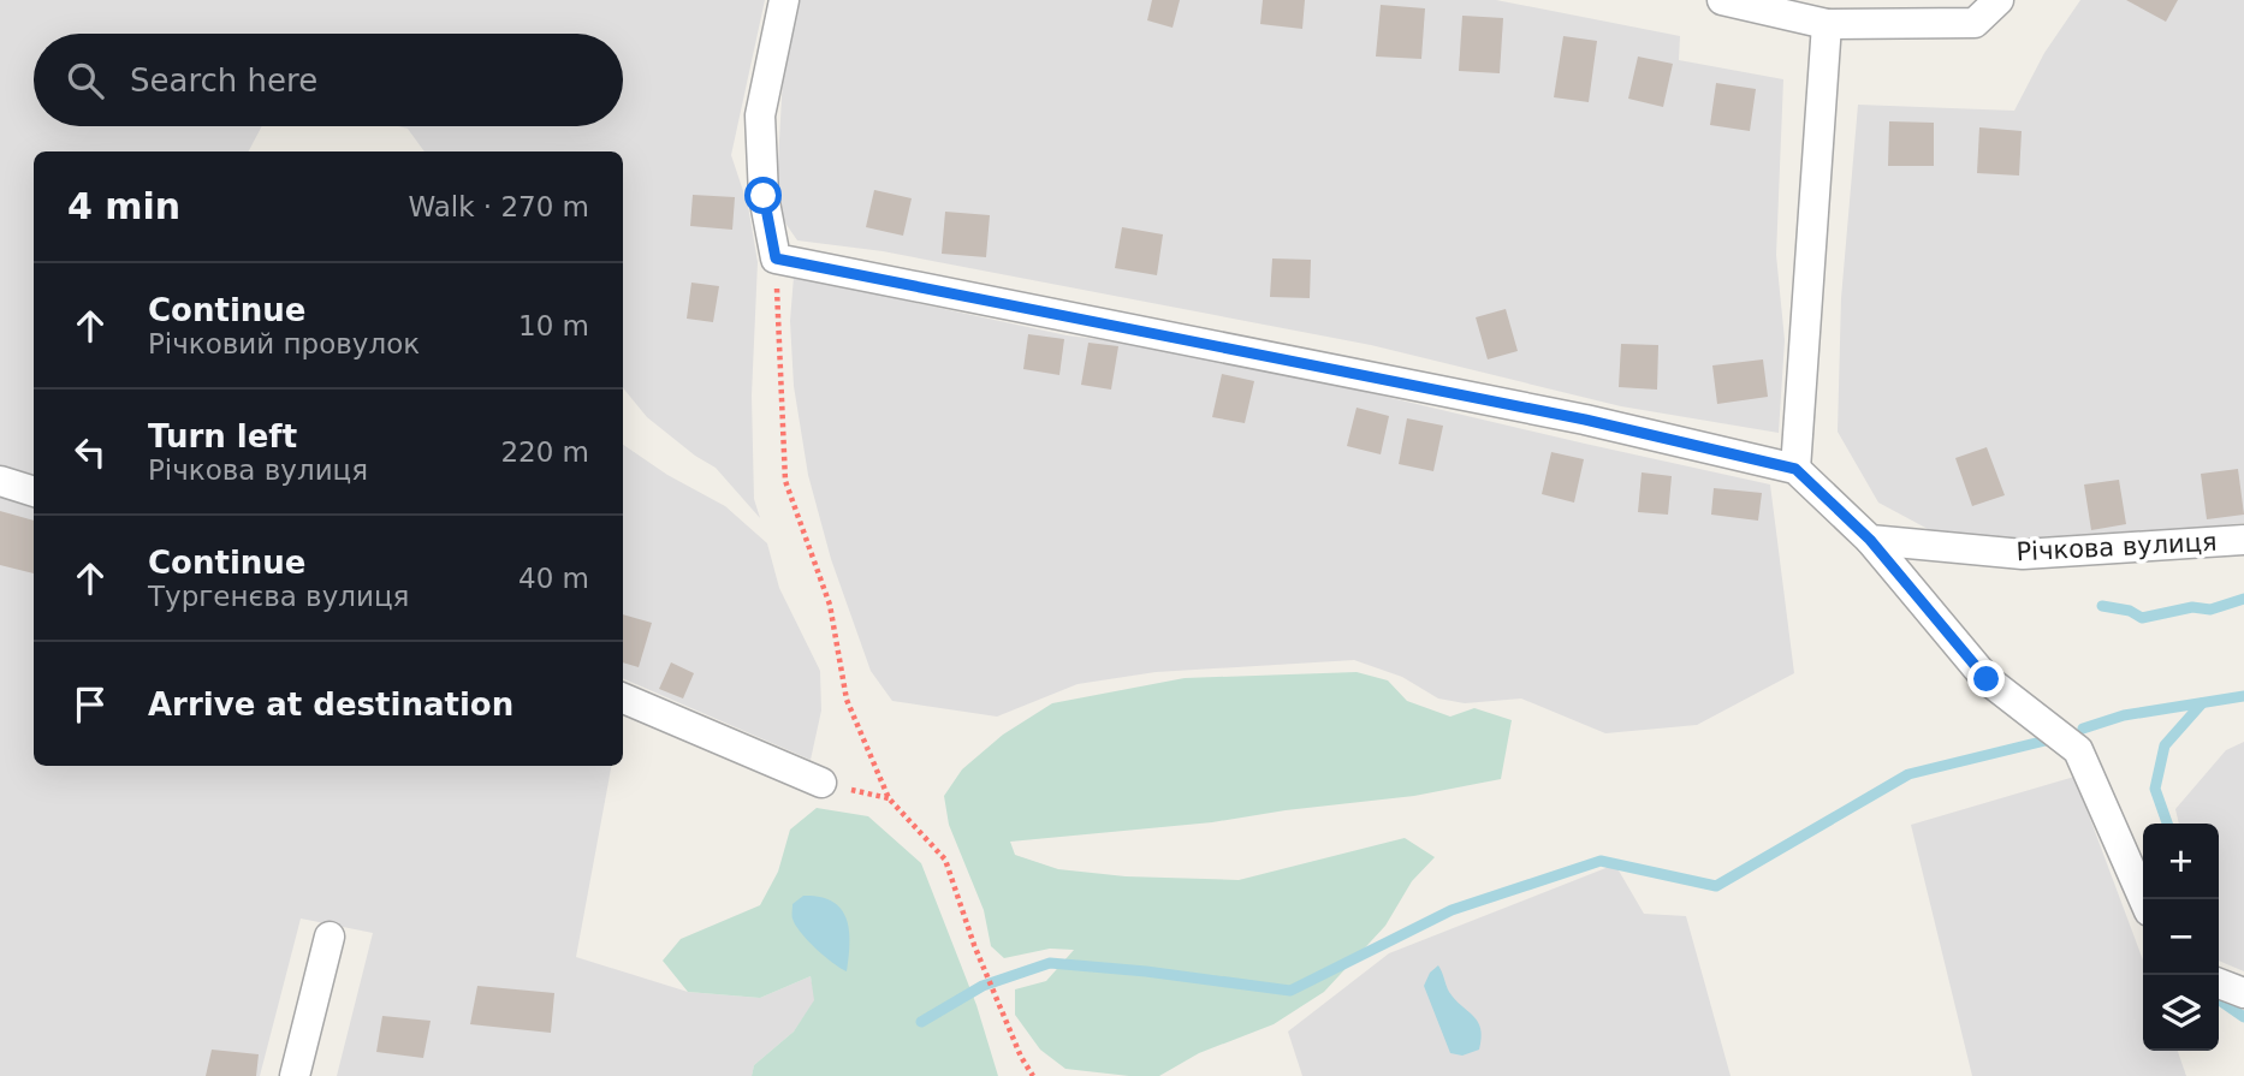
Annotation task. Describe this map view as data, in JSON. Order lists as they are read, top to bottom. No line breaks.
{"streets":{"street":["Річкова вулиця"]},"page":{"search":"Search here","heading":["4 min","Walk · 270 m"],"list":[["Continue","Річковий провулок","10 m"],["Turn left","Річкова вулиця","220 m"],["Continue","Тургенєва вулиця","40 m"],"Arrive at destination"],"map_buttons":["+","−"]}}
